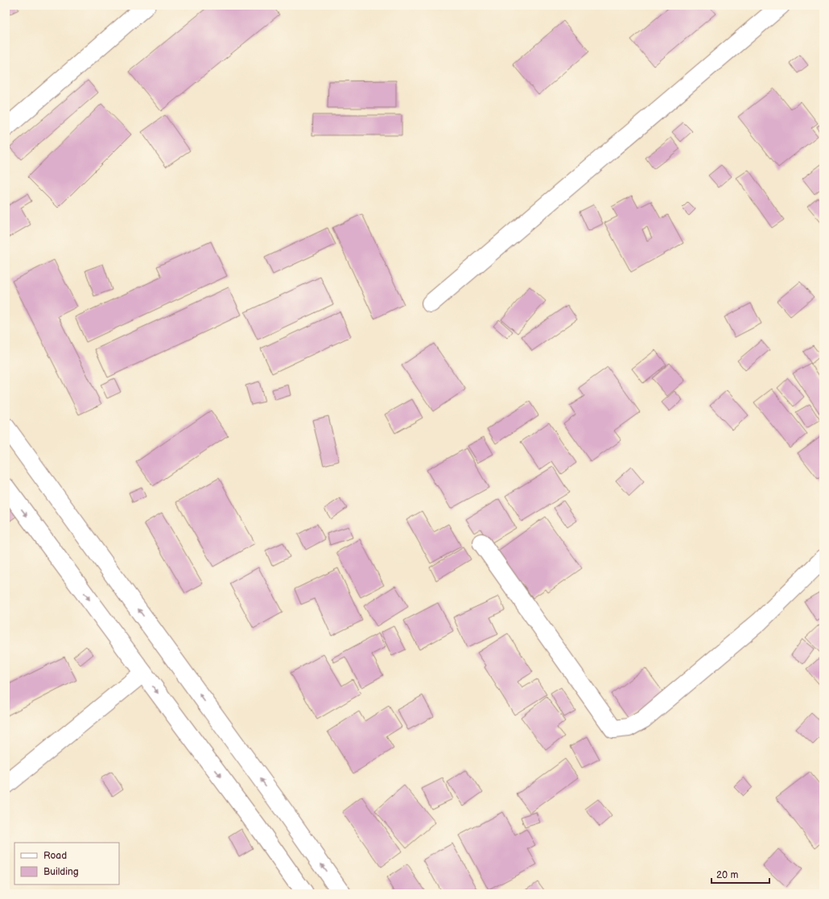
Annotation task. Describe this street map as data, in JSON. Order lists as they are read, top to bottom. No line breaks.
{"legend":["Road","Building"],"scale_bar":"20 m"}
